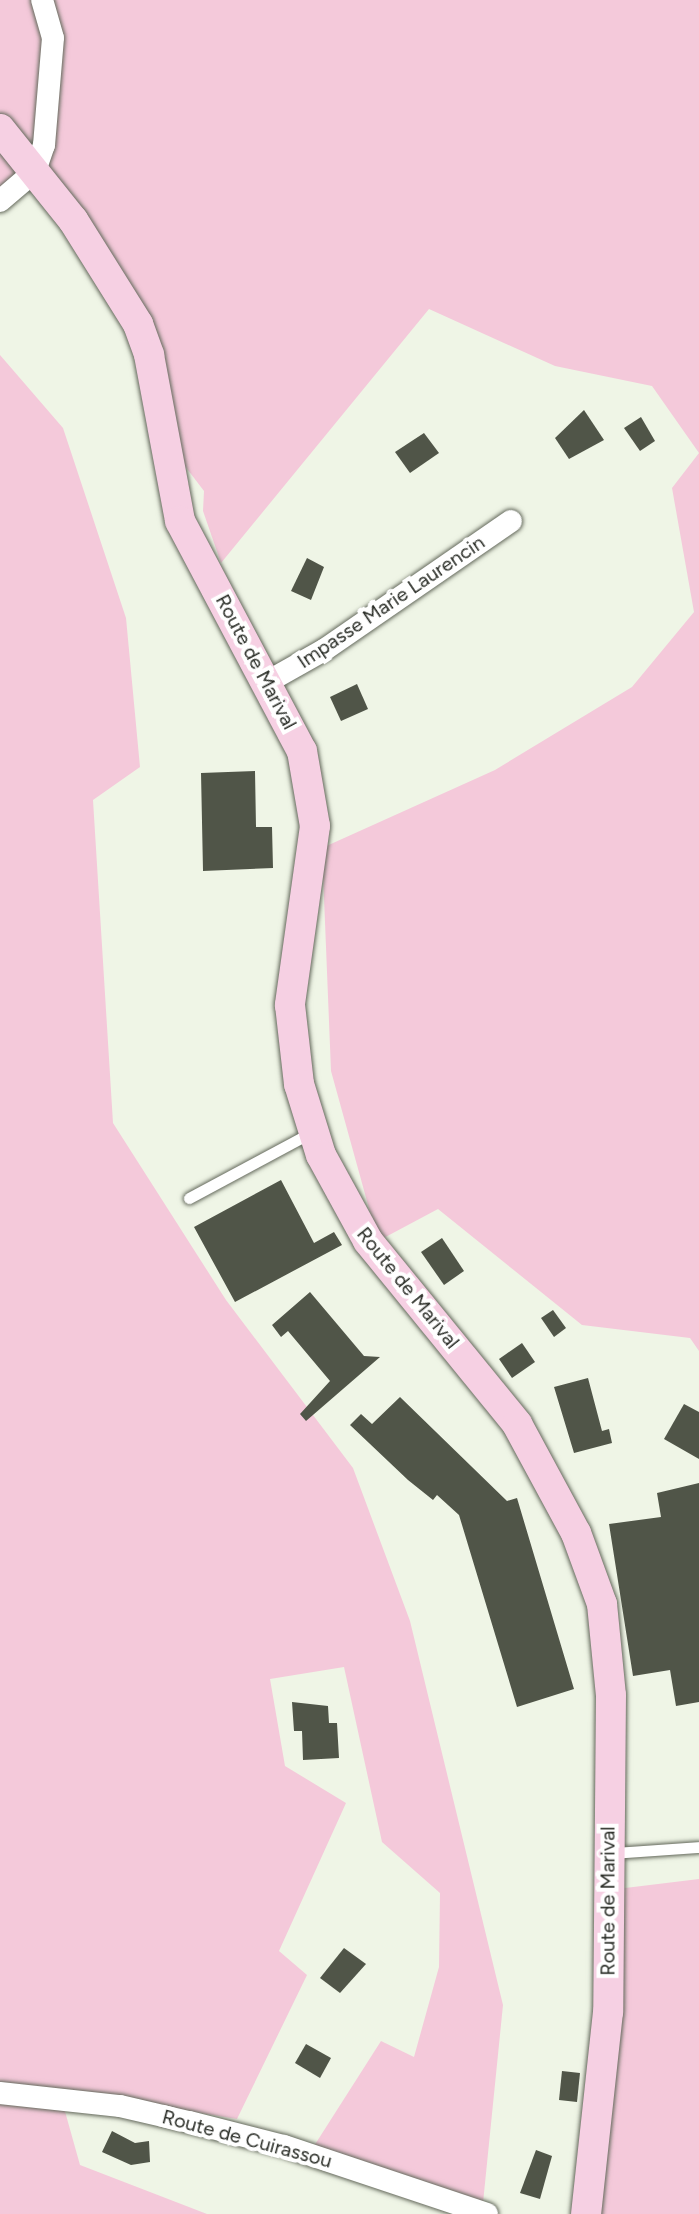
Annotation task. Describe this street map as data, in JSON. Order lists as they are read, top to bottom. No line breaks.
{"streets":{"main road":["Route de Marival"],"street":["Impasse Marie Laurencin","Route de Cuirassou"]},"crossings":[["Impasse Marie Laurencin","Route de Marival"]]}
